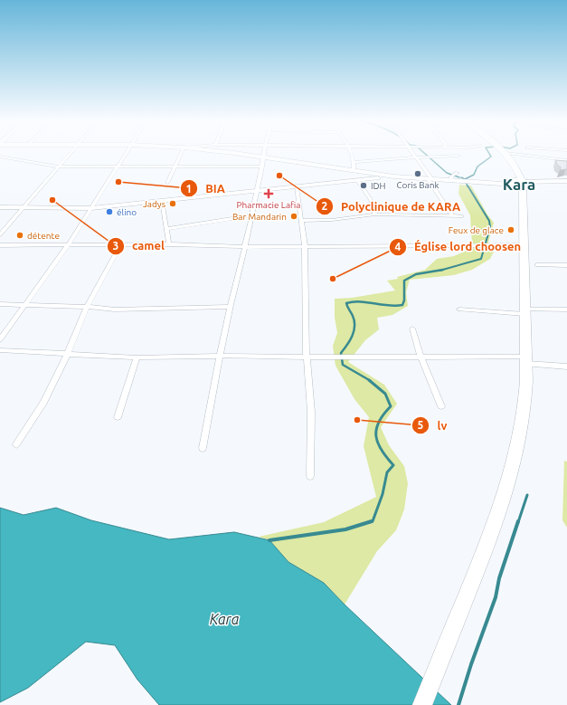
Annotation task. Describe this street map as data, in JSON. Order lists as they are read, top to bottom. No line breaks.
{"districts":["Kara"],"water":["Kara"],"places":{"other":["Coris Bank","Polyclinique de KARA","BIA","IDH","camel","Jadys","élino","Bar Mandarin","Feux de glace","détente","Église lord choosen","lv"],"health":["Pharmacie Lafia"]}}
